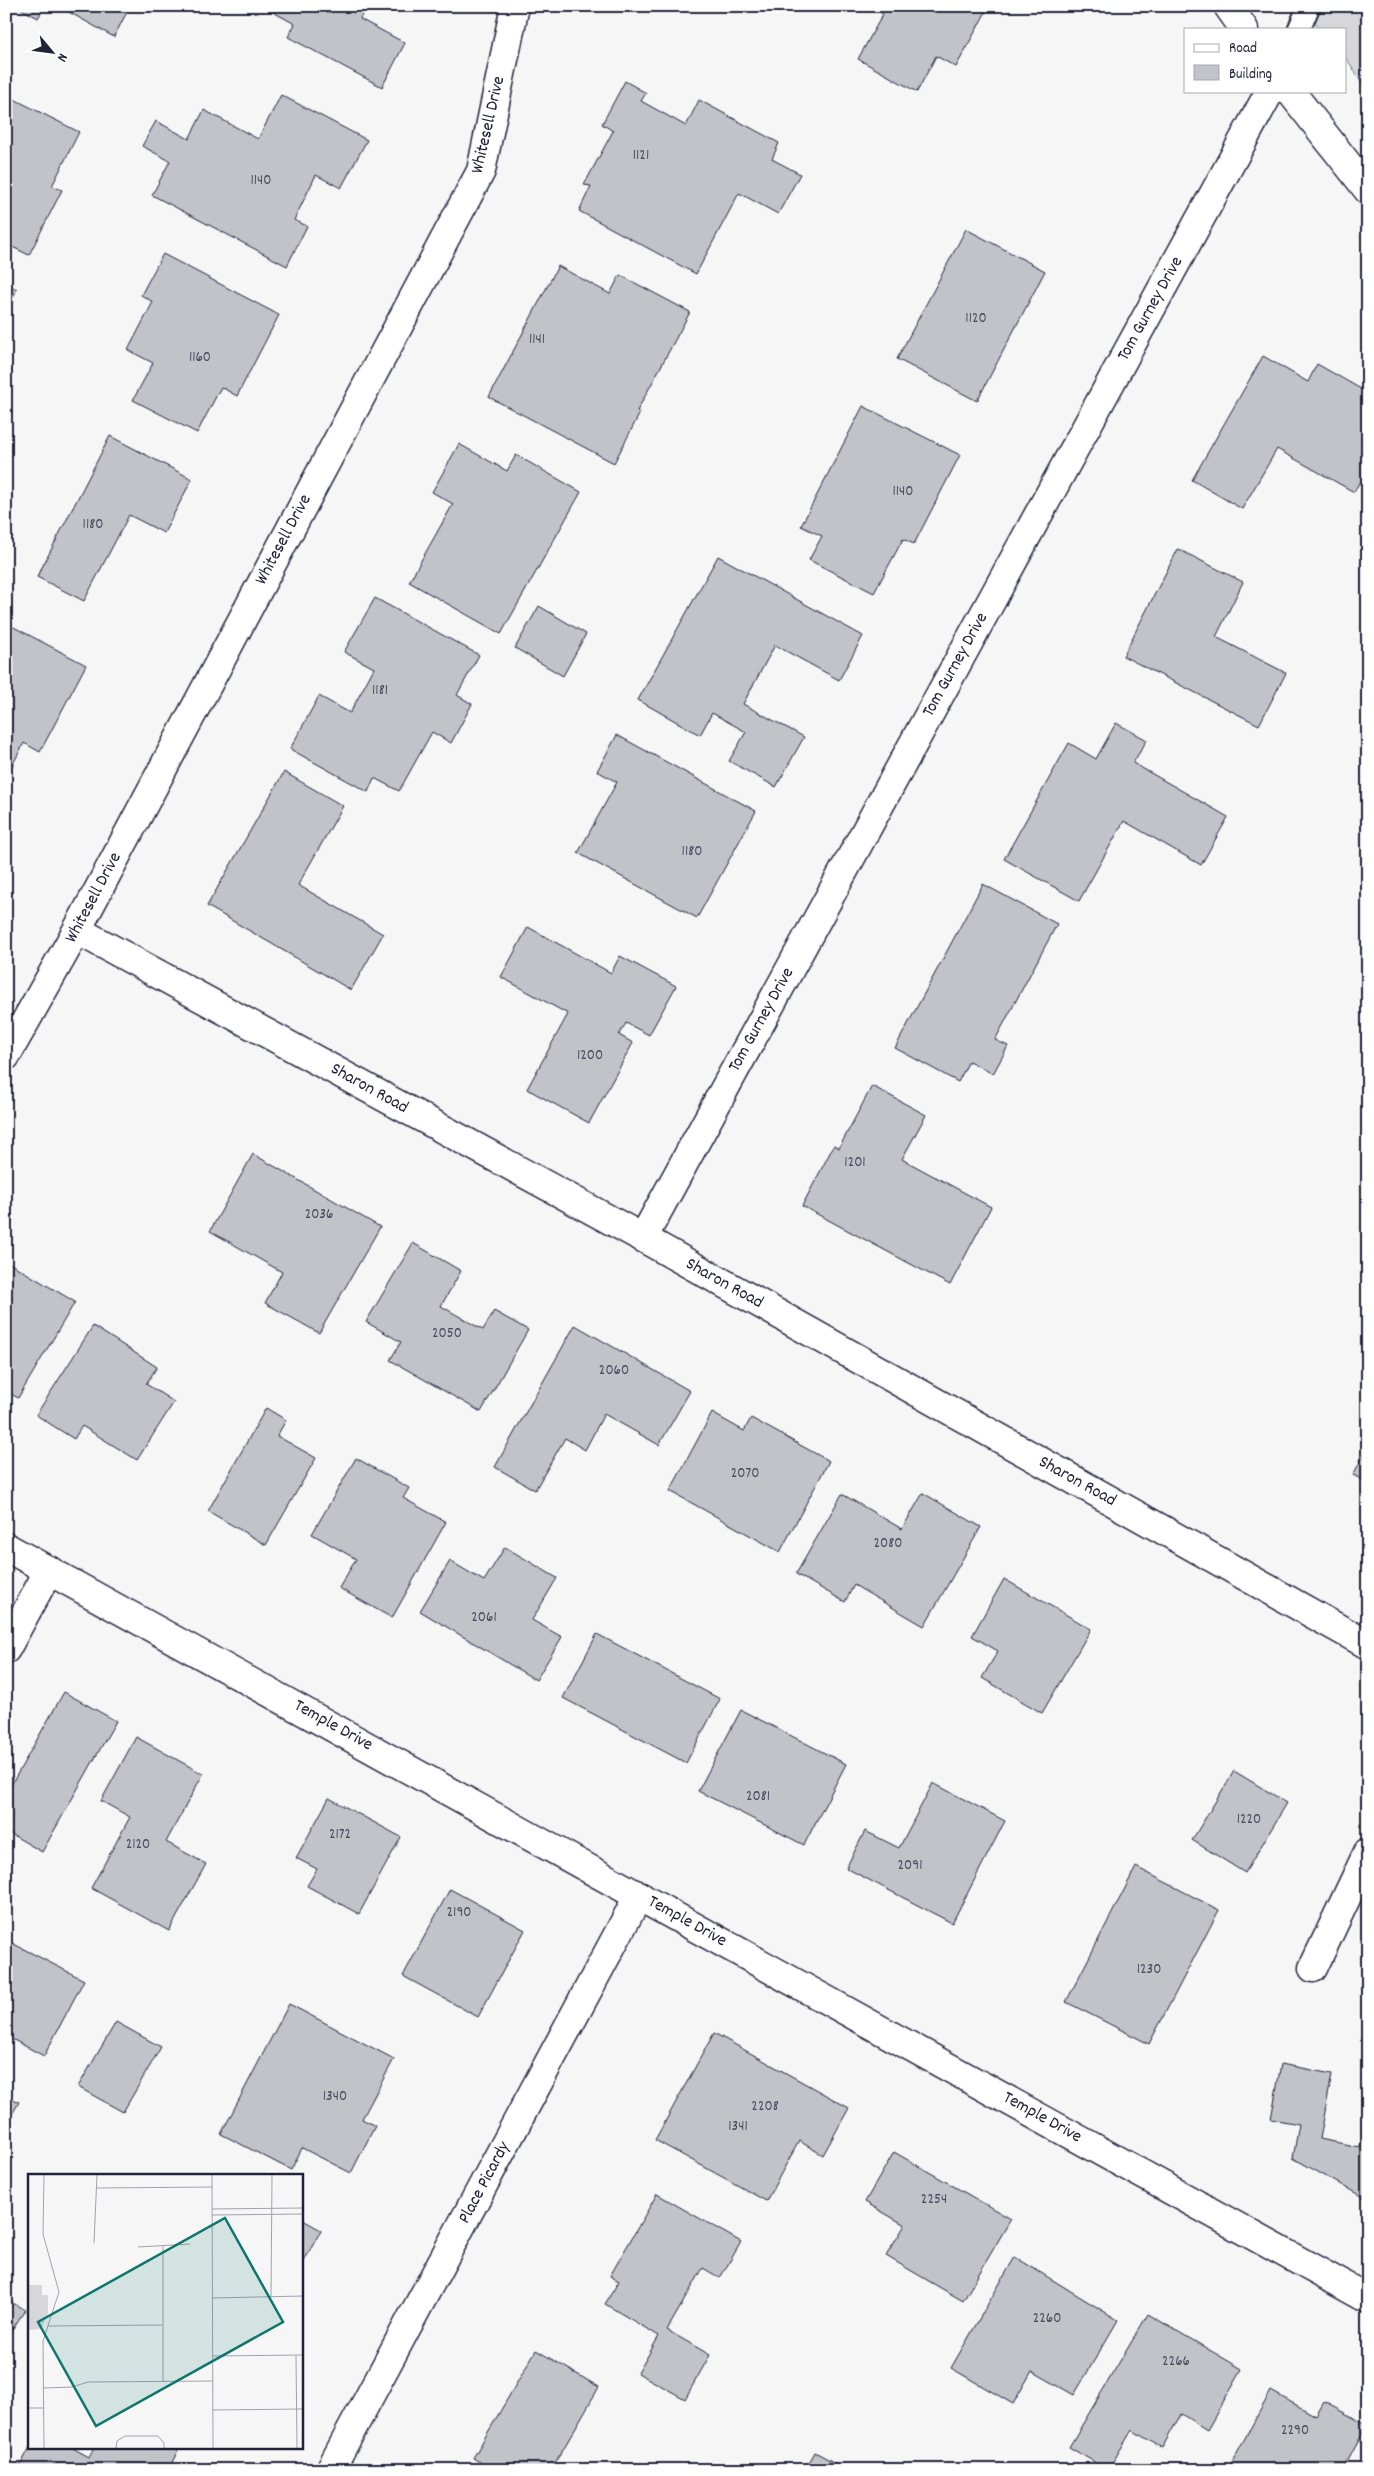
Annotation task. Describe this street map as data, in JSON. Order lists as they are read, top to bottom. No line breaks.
{"streets":{"street":["Whitesell Drive","Tom Gurney Drive","Sharon Road","Temple Drive","Place Picardy"]},"crossings":[["Whitesell Drive","Sharon Road"],["Tom Gurney Drive","Sharon Road"],["Temple Drive","Place Picardy"]],"house_numbers":["1121","1140","1120","1141","1160","1140","1180","1181","1180","1200","1201","2036","2050","2060","2070","2080","2061","2081","1220","2172","2120","2091","2190","1230","1340","2208","1341","2254","2260","2266","2290"],"legend":["Road","Building"],"north":"bottom right"}
